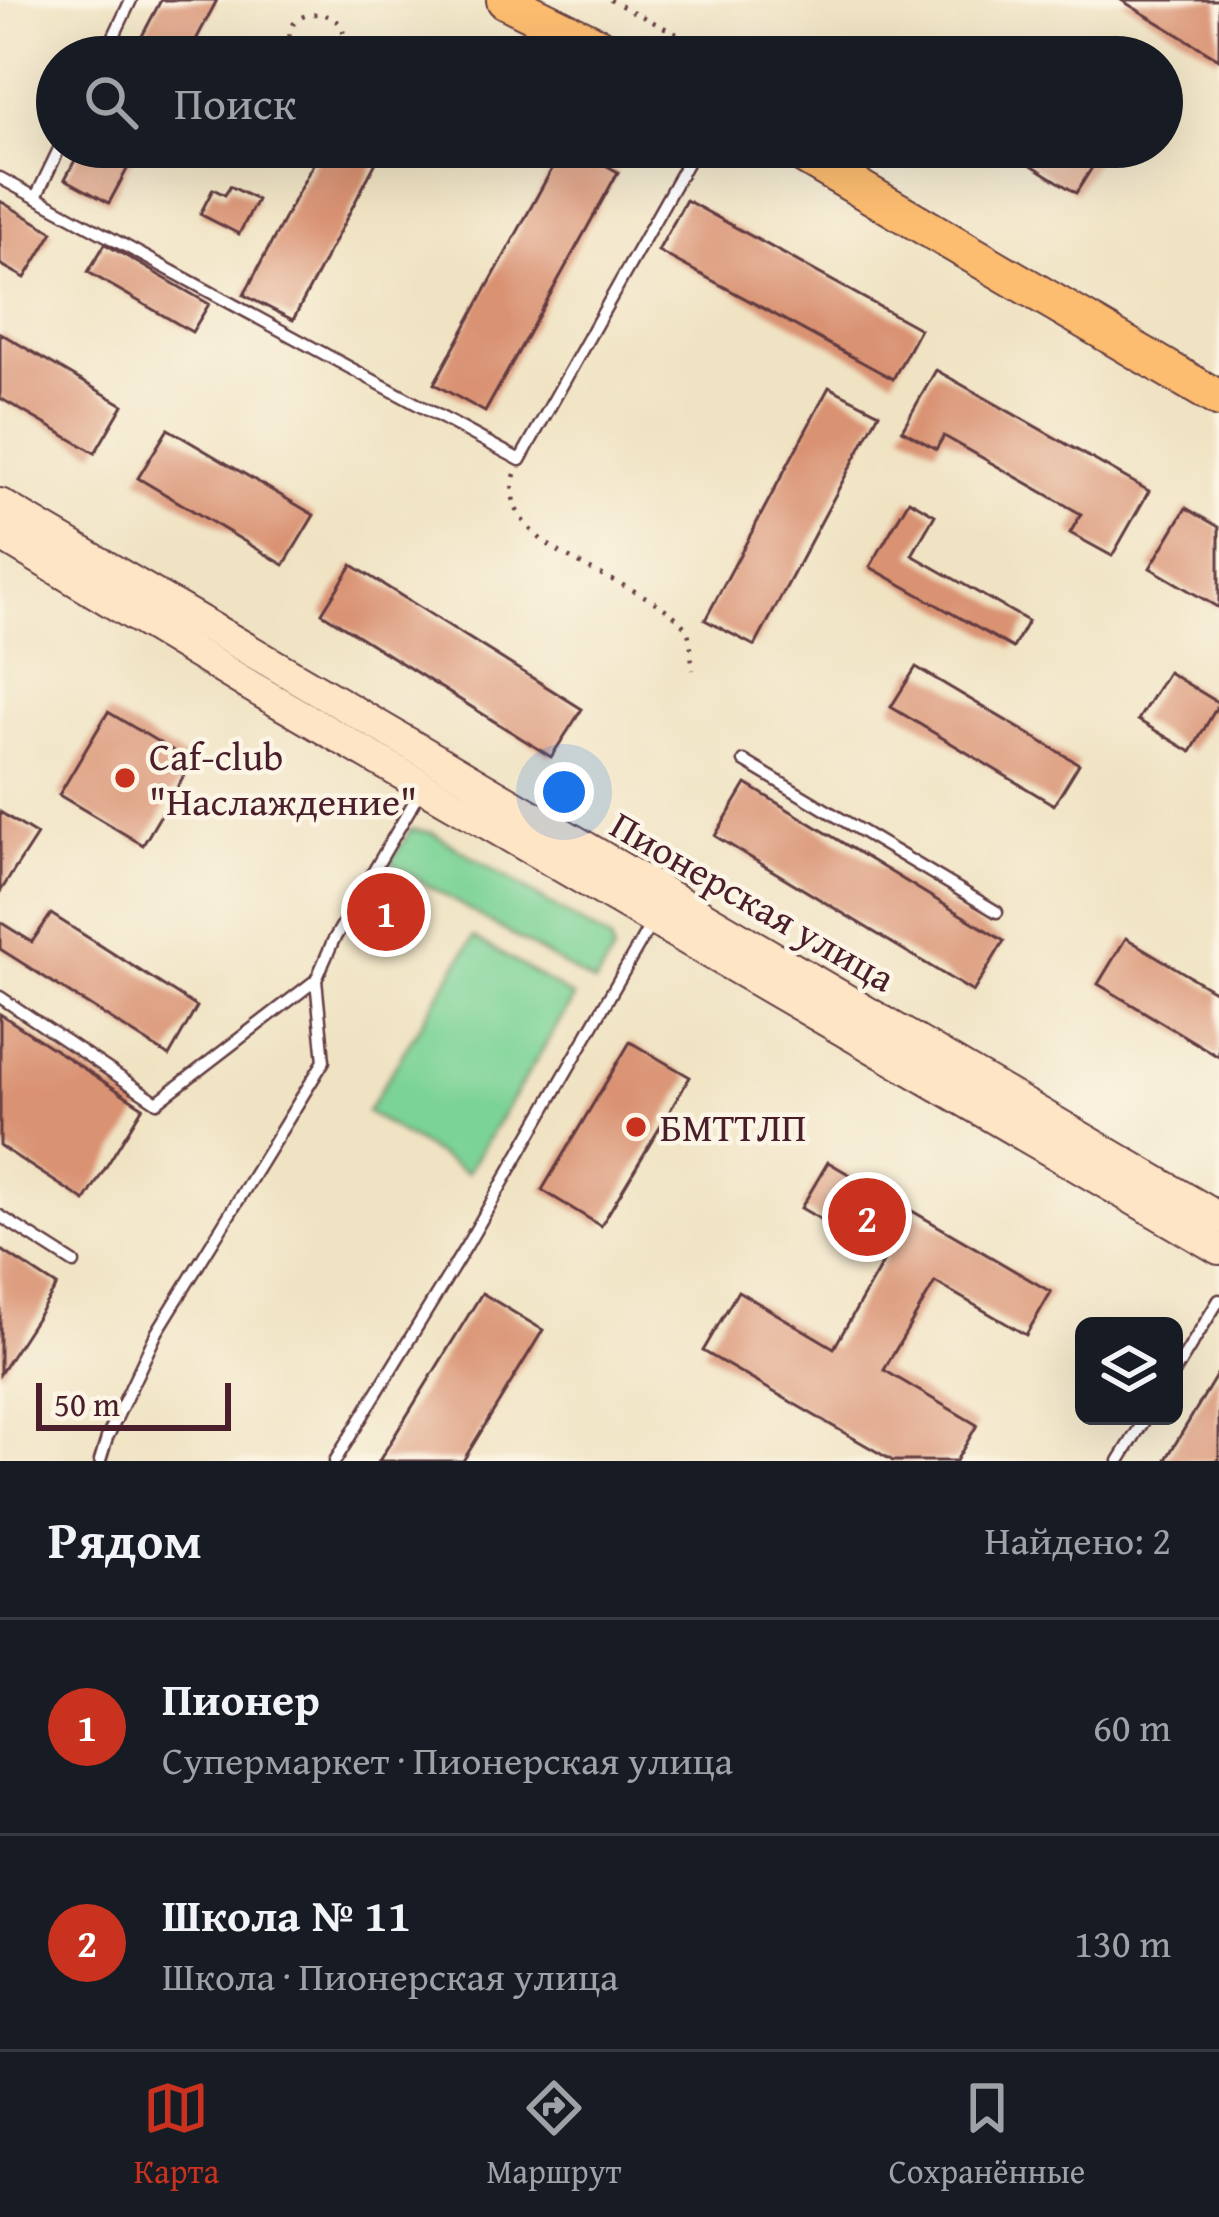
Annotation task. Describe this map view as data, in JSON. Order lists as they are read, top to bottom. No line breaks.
{"streets":{"main road":["Пионерская улица"]},"places":["Caf-club \"Наслаждение\"","БМТТЛП"],"scale_bar":"50 m","page":{"search":"Поиск","pins":["1","2"],"scale":"50 m","heading":["Рядом","Найдено: 2"],"list":[{"mark":"1","name":"Пионер","note":"Супермаркет · Пионерская улица","value":"60 m"},{"mark":"2","name":"Школа № 11","note":"Школа · Пионерская улица","value":"130 m"}],"nav":["Карта","Маршрут","Сохранённые"]}}
